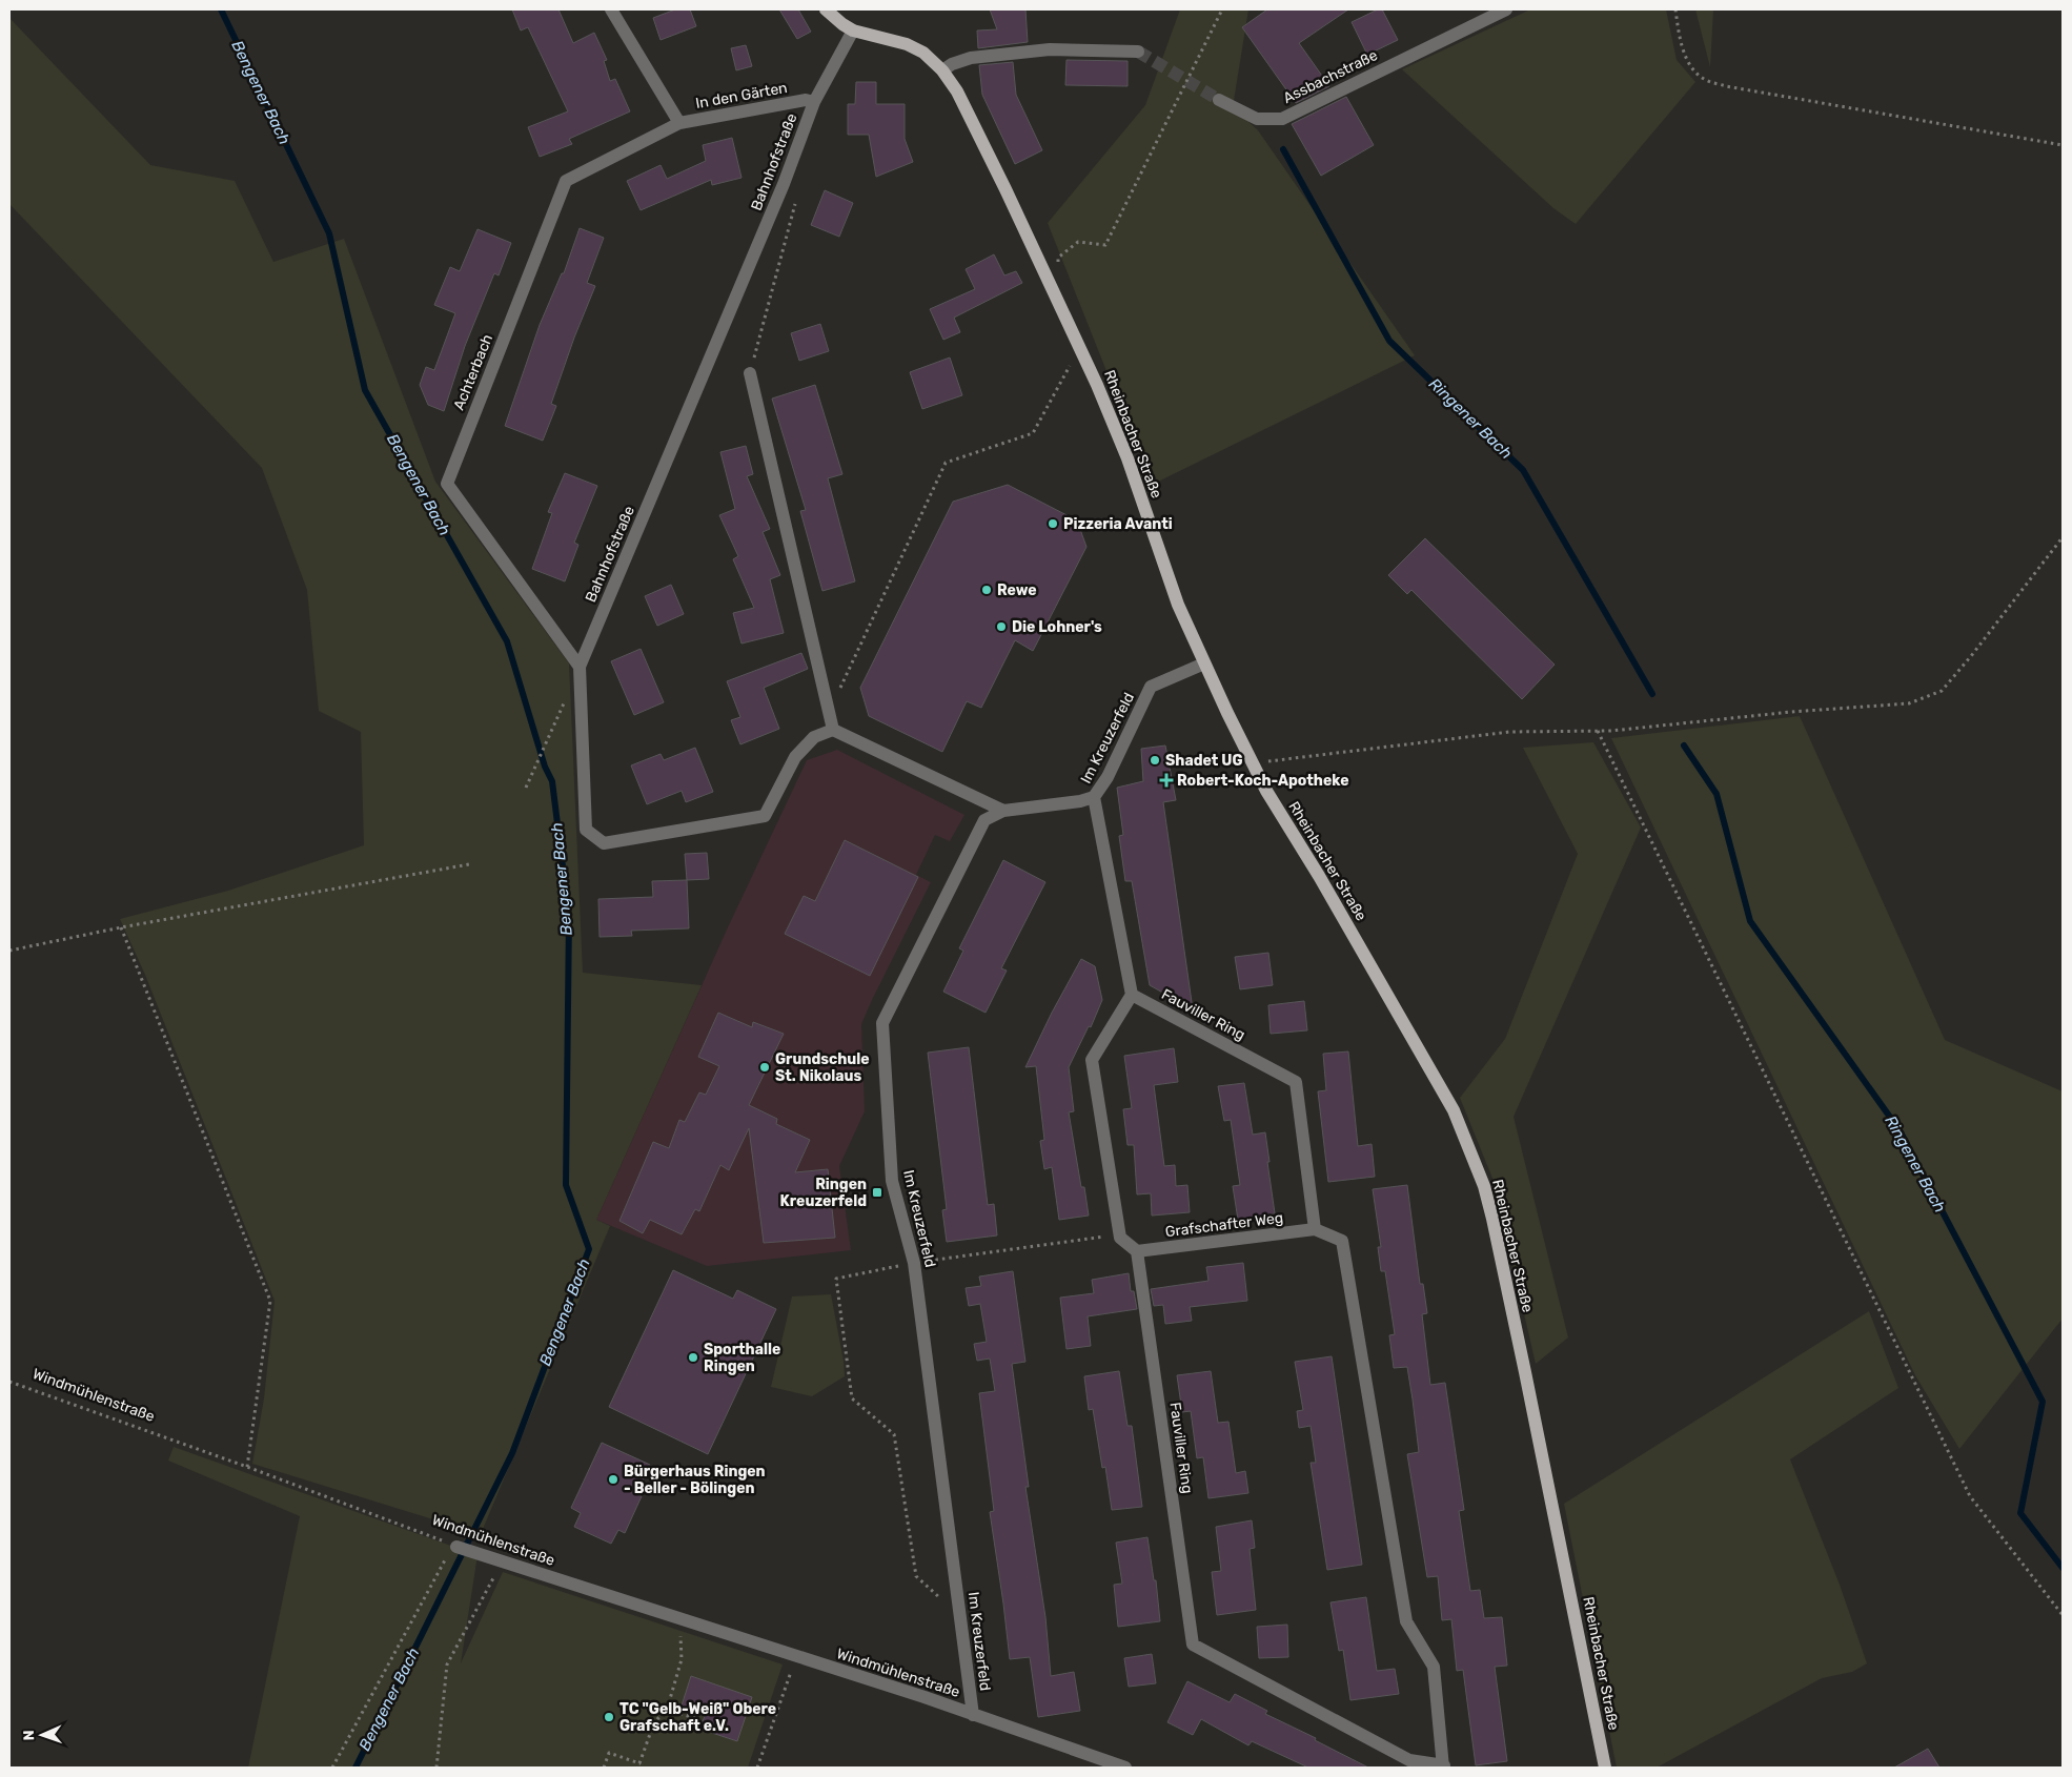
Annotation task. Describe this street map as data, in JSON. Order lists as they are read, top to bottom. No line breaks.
{"streets":{"main road":["Rheinbacher Straße"],"street":["Assbachstraße","In den Gärten","Bahnhofstraße","Achterbach","Im Kreuzerfeld","Fauviller Ring","Grafschafter Weg","Windmühlenstraße"]},"crossings":[["In den Gärten","Bahnhofstraße"],["In den Gärten","Achterbach"],["Bahnhofstraße","Achterbach"],["Bahnhofstraße","Rheinbacher Straße"],["Rheinbacher Straße","Im Kreuzerfeld"],["Im Kreuzerfeld","Windmühlenstraße"],["Fauviller Ring","Grafschafter Weg"]],"water":["Bengener Bach","Ringener Bach"],"places":{"other":["Pizzeria Avanti","Rewe","Die Lohner's","Shadet UG","Grundschule St. Nikolaus","Sporthalle Ringen","Bürgerhaus Ringen - Beller - Bölingen","TC \"Gelb-Weiß\" Obere Grafschaft e.V."],"health":["Robert-Koch-Apotheke"],"transit":["Ringen Kreuzerfeld"]},"north":"left"}
